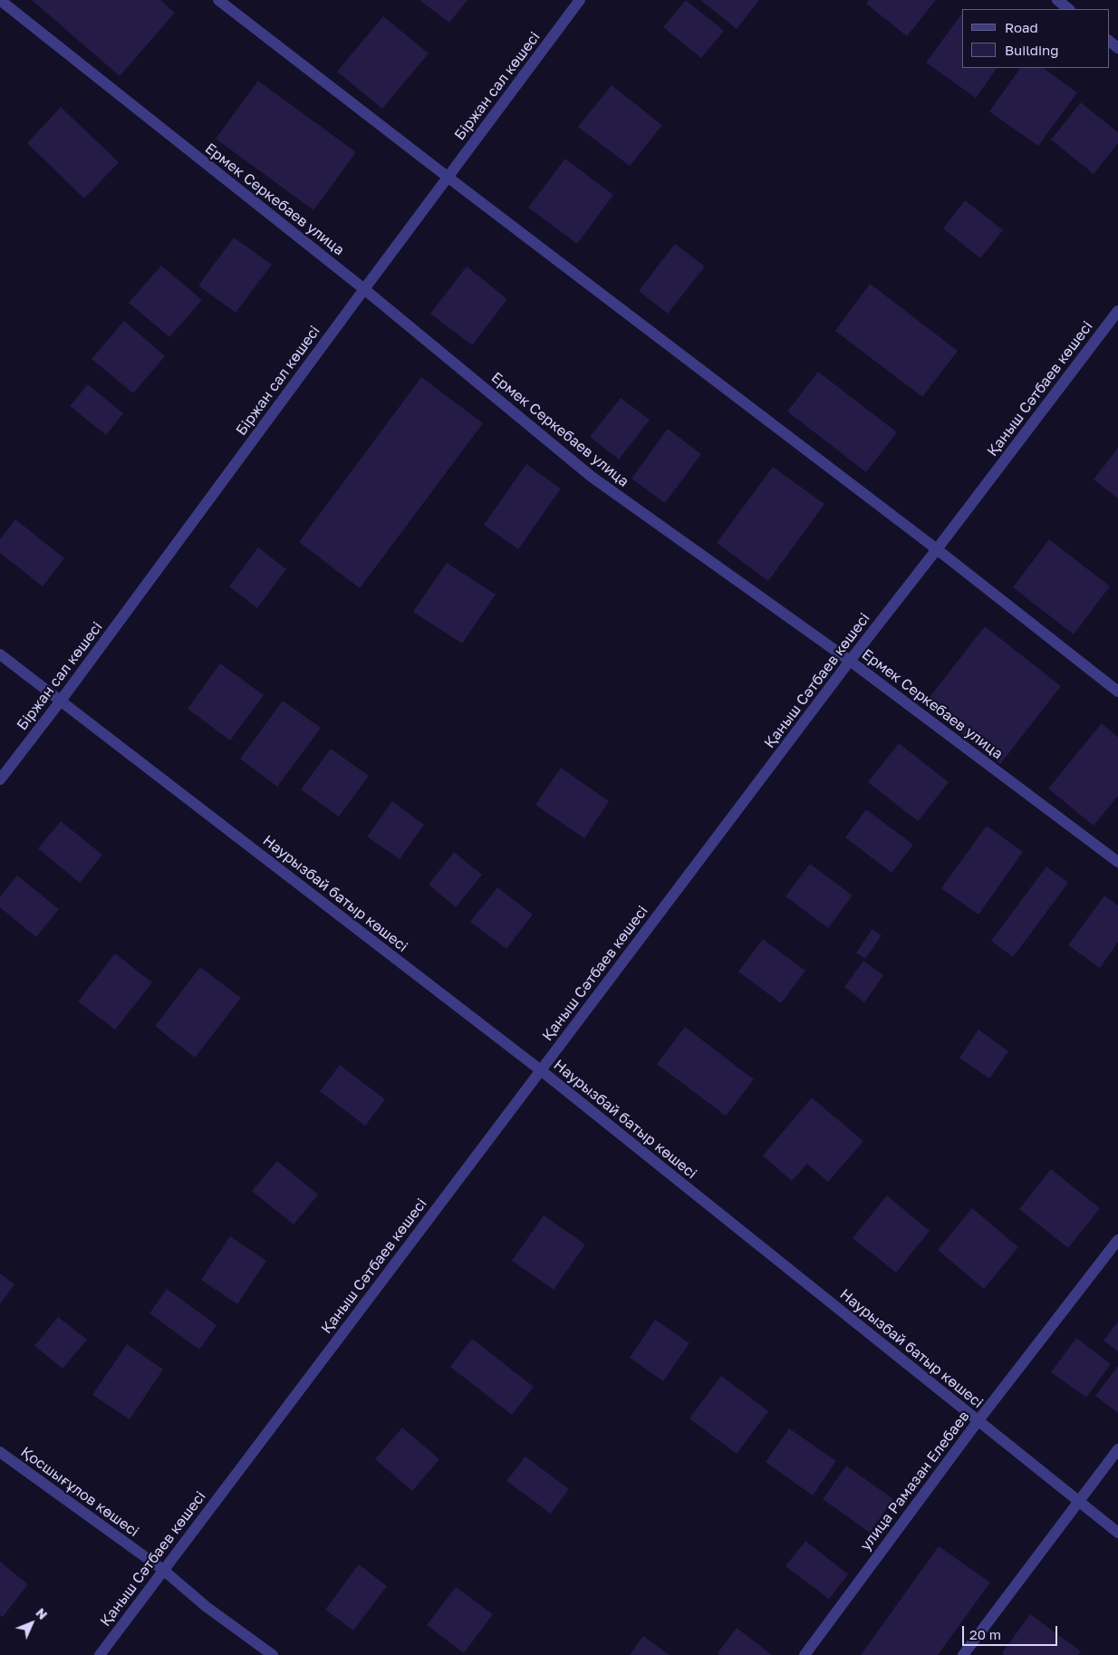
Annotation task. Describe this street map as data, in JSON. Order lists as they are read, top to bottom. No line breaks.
{"streets":{"street":["Біржан сал көшесі","Ермек Серкебаев улица","Қаныш Сәтбаев көшесі","Наурызбай батыр көшесі","улица Рамазан Елебаев","Қосшығұлов көшесі"]},"crossings":[["Біржан сал көшесі","Ермек Серкебаев улица"],["Біржан сал көшесі","Наурызбай батыр көшесі"],["Ермек Серкебаев улица","Қаныш Сәтбаев көшесі"],["Қаныш Сәтбаев көшесі","Наурызбай батыр көшесі"],["Қаныш Сәтбаев көшесі","Қосшығұлов көшесі"],["Наурызбай батыр көшесі","улица Рамазан Елебаев"]],"legend":["Road","Building"],"scale_bar":"20 m","north":"top right"}
